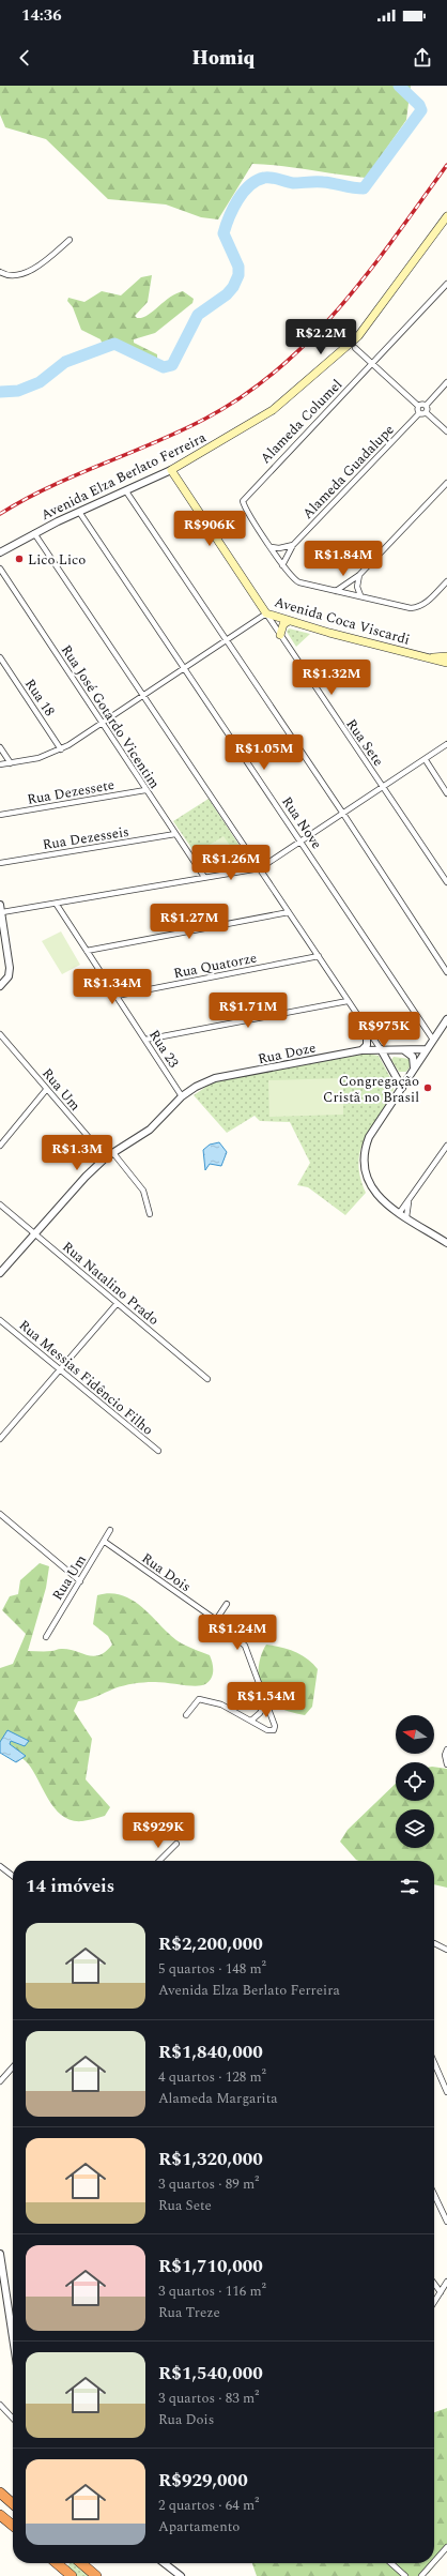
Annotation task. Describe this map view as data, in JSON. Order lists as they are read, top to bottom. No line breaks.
{"streets":{"main road":["Avenida Elza Berlato Ferreira","Avenida Coca Viscardi"],"street":["Alameda Columel","Alameda Guadalupe","Rua 18","Rua José Gotardo Vicentim","Rua Sete","Rua Dezessete","Rua Nove","Rua Dezesseis","Rua Quatorze","Rua 23","Rua Doze","Rua Um","Rua Natalino Prado","Rua Messias Fidêncio Filho","Rua Dois"]},"crossings":[["Avenida Elza Berlato Ferreira","Avenida Coca Viscardi"],["Avenida Elza Berlato Ferreira","Rua Nove"],["Avenida Coca Viscardi","Rua Sete"],["Rua José Gotardo Vicentim","Rua Dezessete"],["Rua José Gotardo Vicentim","Rua Dezesseis"],["Rua Quatorze","Rua 23"],["Rua 23","Rua Doze"],["Rua Doze","Rua Um"],["Rua Doze","Rua Natalino Prado"],["Rua Um","Rua Dois"]],"places":["Lico Lico","Congregação Cristã no Brasil"],"north":"left","page":{"status":"14:36","header":"Homiq","price":["R$2.2M","R$906K","R$1.84M","R$1.32M","R$1.05M","R$1.26M","R$1.27M","R$1.34M","R$1.71M","R$975K","R$1.3M","R$1.24M","R$1.54M","R$929K"],"heading":"14 imóveis","list":[{"name":"R$2,200,000","note":"5 quartos · 148 m² · Avenida Elza Berlato Ferreira"},{"name":"R$1,840,000","note":"4 quartos · 128 m² · Alameda Margarita"},{"name":"R$1,320,000","note":"3 quartos · 89 m² · Rua Sete"},{"name":"R$1,710,000","note":"3 quartos · 116 m² · Rua Treze"},{"name":"R$1,540,000","note":"3 quartos · 83 m² · Rua Dois"},{"name":"R$929,000","note":"2 quartos · 64 m² · Apartamento"}]}}
